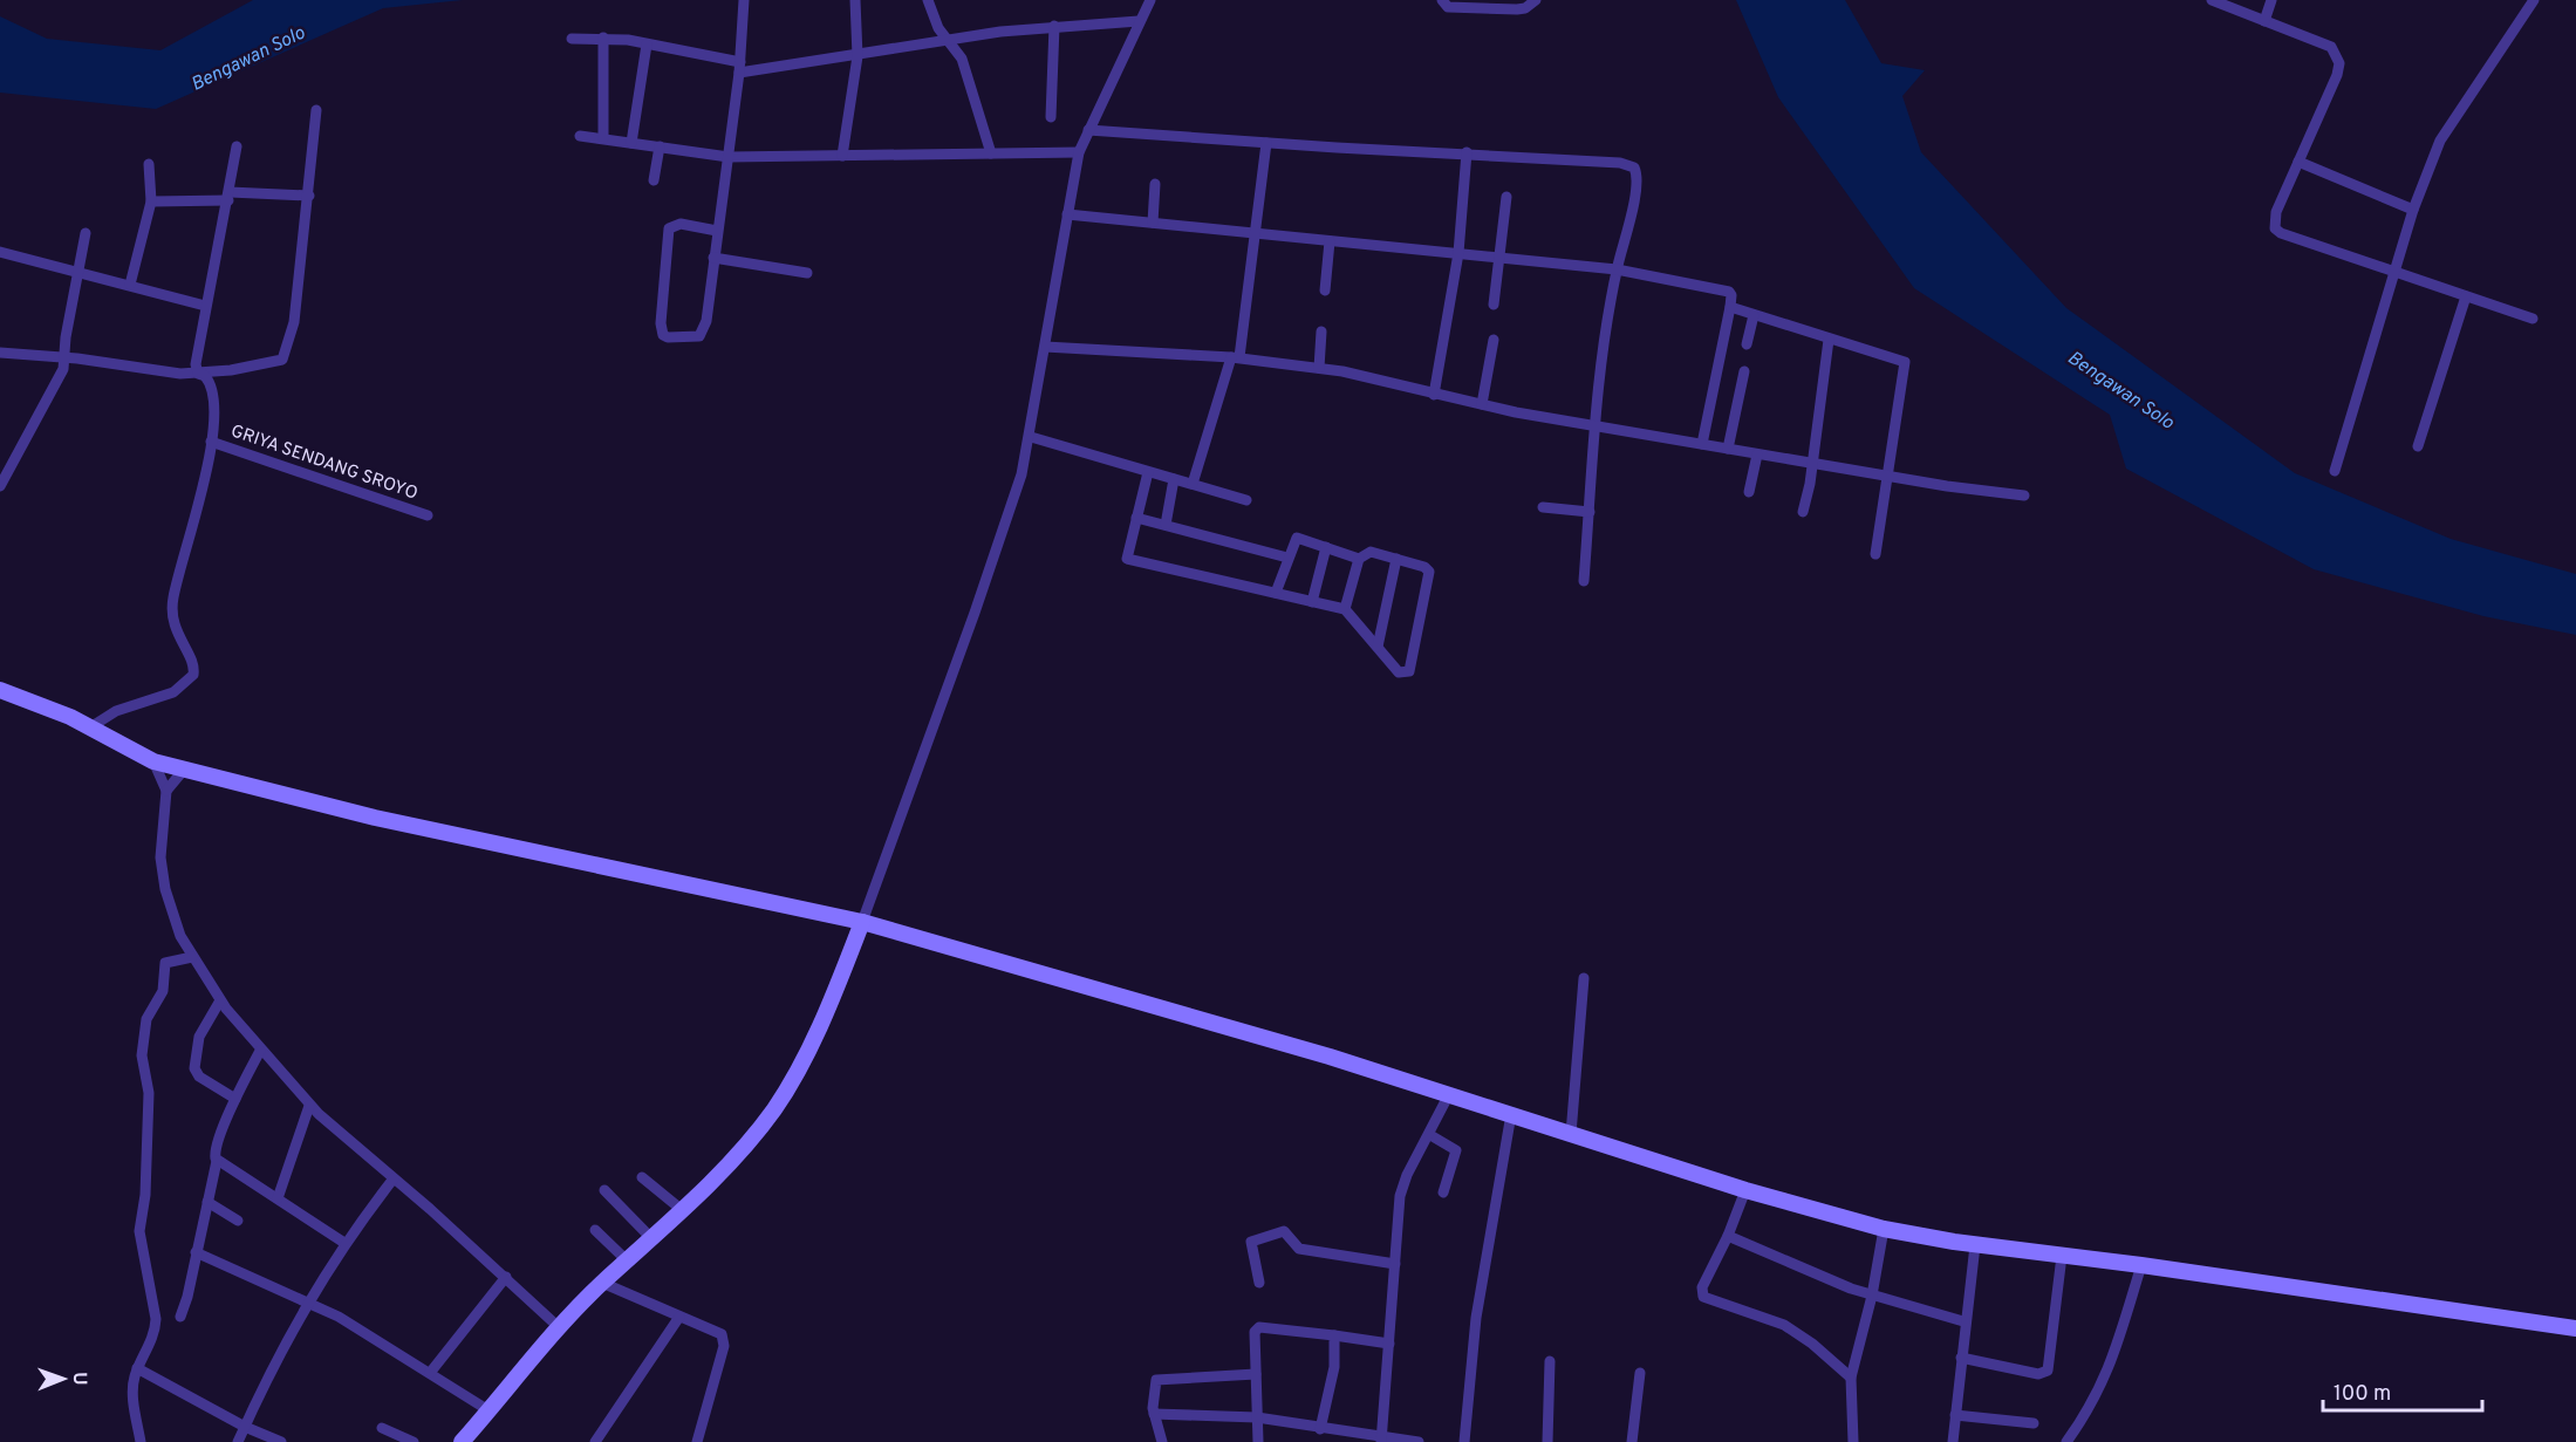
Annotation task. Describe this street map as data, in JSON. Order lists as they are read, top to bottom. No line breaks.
{"streets":{"street":["GRIYA SENDANG SROYO"]},"water":["Bengawan Solo"],"scale_bar":"100 m","north":"right"}
